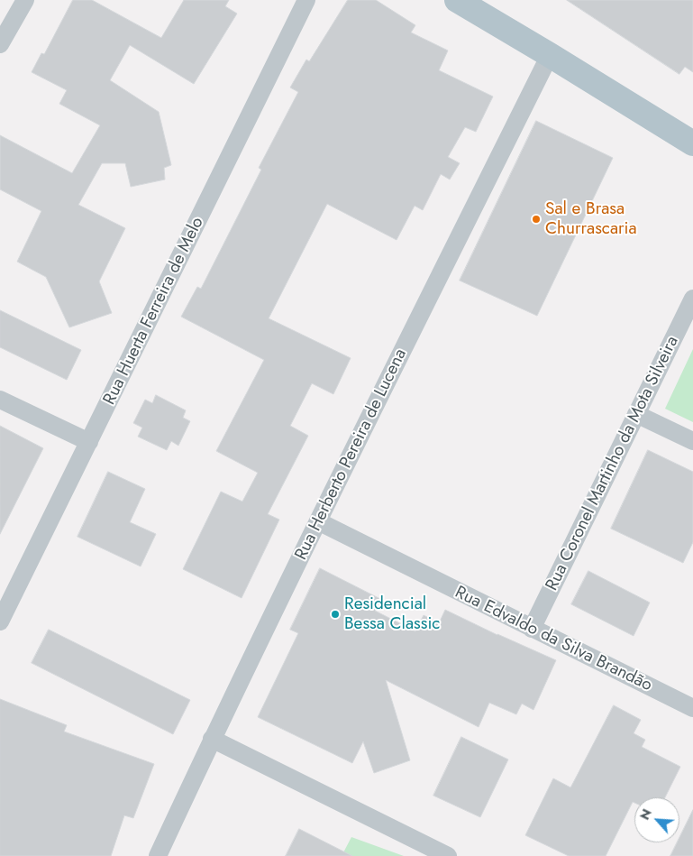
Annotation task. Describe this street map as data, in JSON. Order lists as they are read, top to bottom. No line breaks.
{"streets":{"street":["Rua Huerta Ferreira de Melo","Rua Herberto Pereira de Lucena","Rua Coronel Martinho da Mota Silveira","Rua Edvaldo da Silva Brandão"]},"crossings":[["Rua Herberto Pereira de Lucena","Rua Edvaldo da Silva Brandão"],["Rua Coronel Martinho da Mota Silveira","Rua Edvaldo da Silva Brandão"]],"places":["Sal e Brasa Churrascaria","Residencial Bessa Classic"],"north":"top left"}
